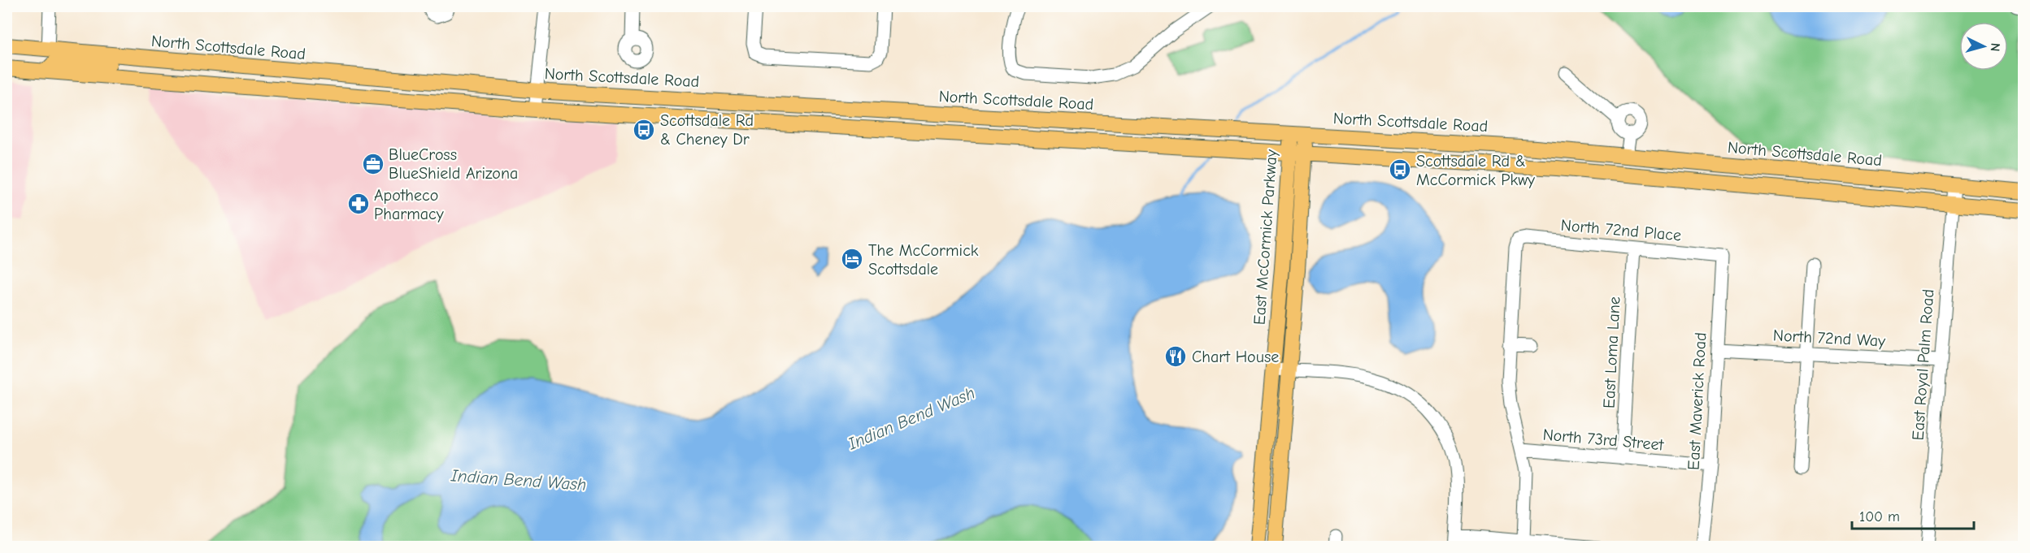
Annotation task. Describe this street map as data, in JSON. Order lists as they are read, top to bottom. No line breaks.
{"streets":{"main road":["North Scottsdale Road","East McCormick Parkway"],"street":["North 72nd Place","North 72nd Way","East Loma Lane","East Royal Palm Road","East Maverick Road","North 73rd Street"]},"crossings":[["North Scottsdale Road","East McCormick Parkway"],["North Scottsdale Road","East Royal Palm Road"],["North 72nd Place","East Loma Lane"],["North 72nd Place","East Maverick Road"],["North 72nd Way","East Royal Palm Road"],["North 72nd Way","East Maverick Road"],["East Loma Lane","North 73rd Street"],["East Maverick Road","North 73rd Street"]],"water":["Indian Bend Wash"],"places":{"bus stop":["Scottsdale Rd & Cheney Dr","Scottsdale Rd & McCormick Pkwy"],"office":["BlueCross BlueShield Arizona"],"pharmacy":["Apotheco Pharmacy"],"hotel":["The McCormick Scottsdale"],"restaurant":["Chart House"]},"scale_bar":"100 m","north":"right"}
